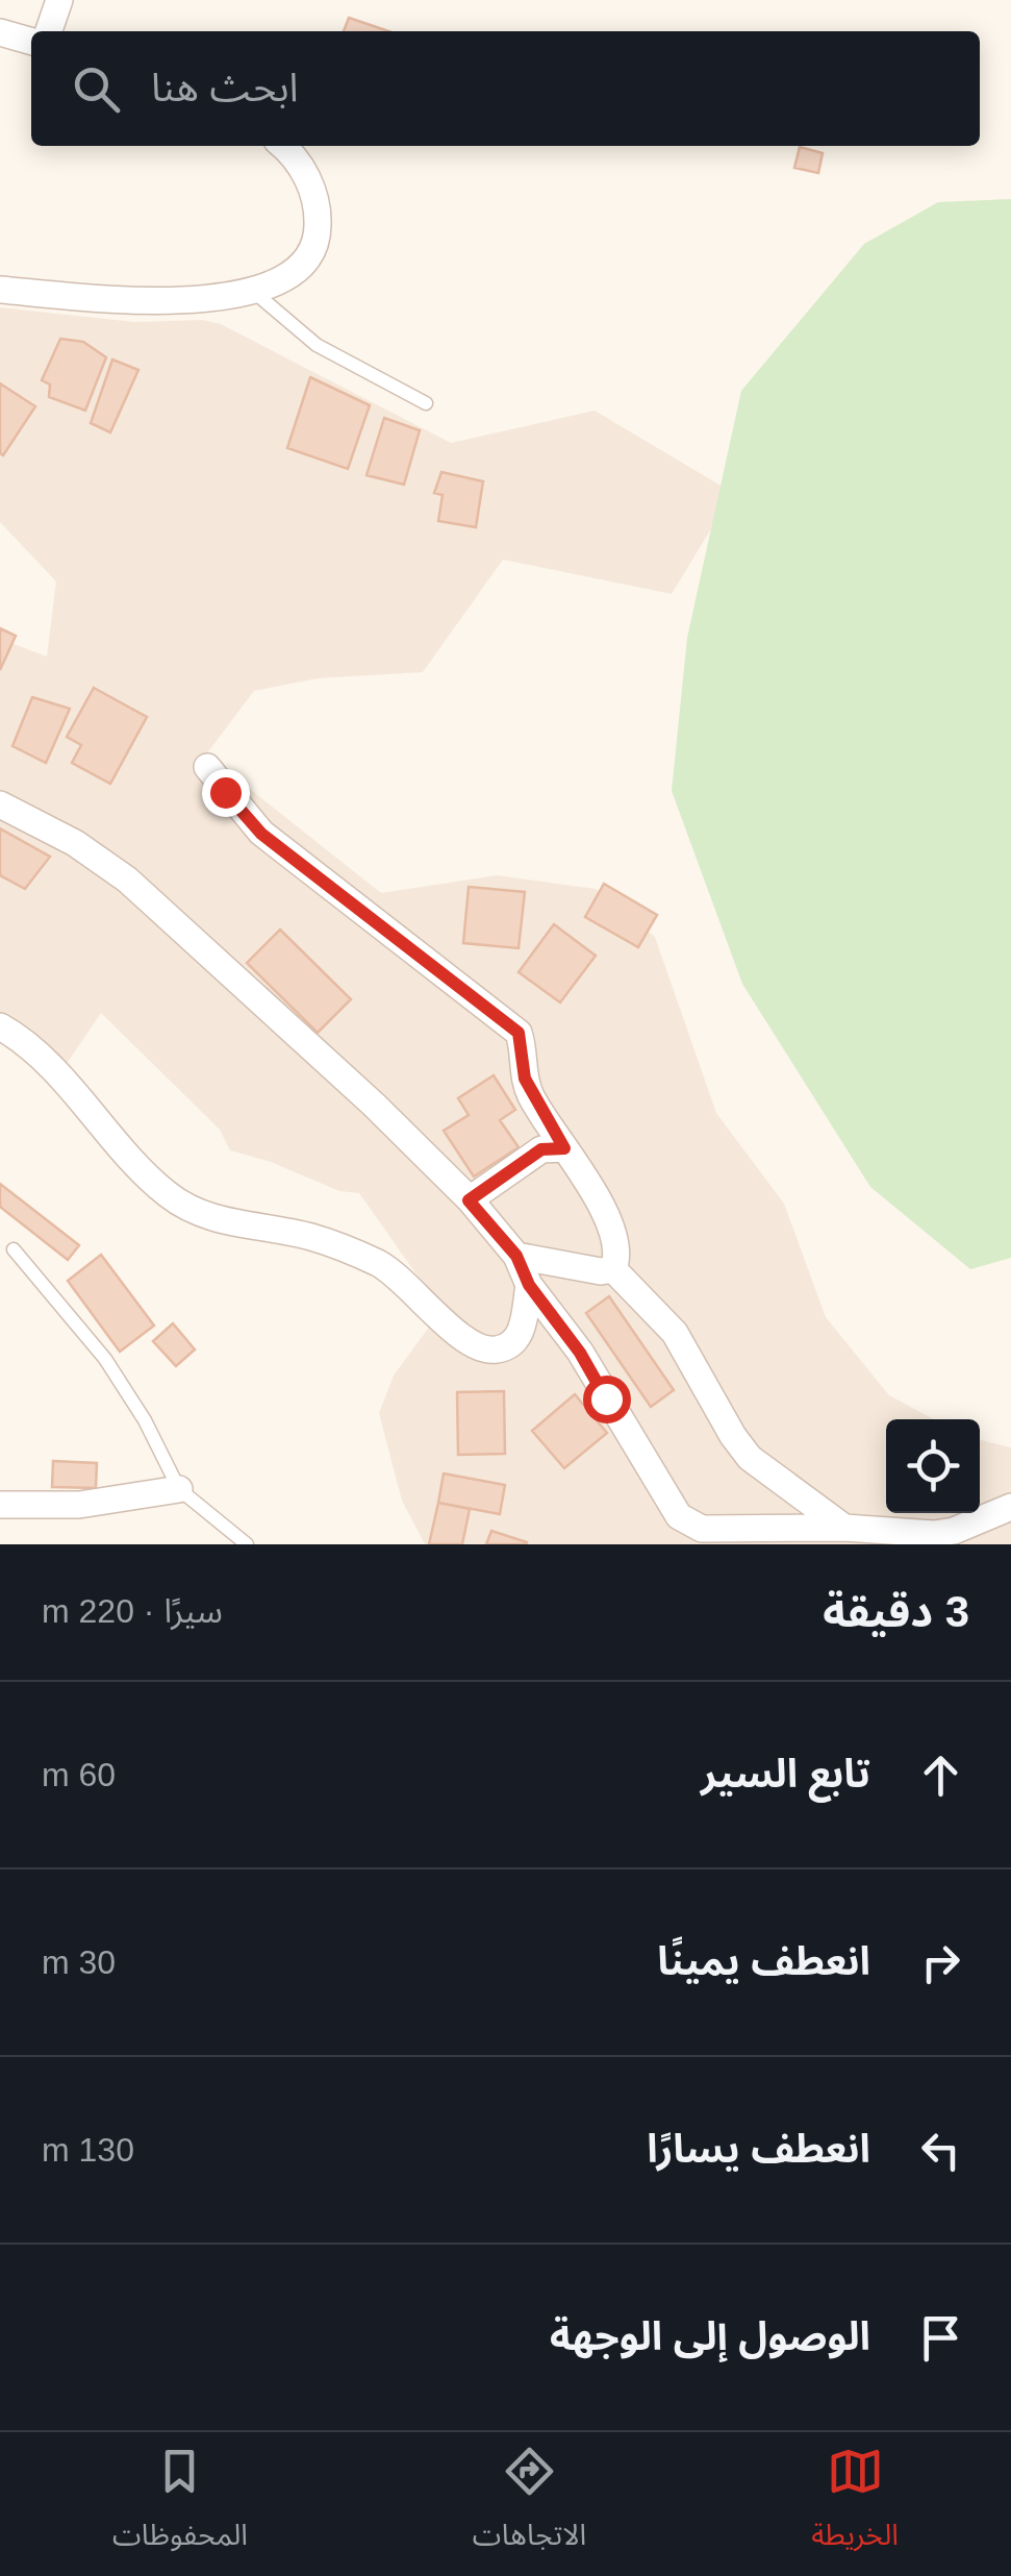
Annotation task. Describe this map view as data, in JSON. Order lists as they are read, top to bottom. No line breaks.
{"page":{"search":"ابحث هنا","heading":["3 دقيقة","سيرًا · 220 m"],"list":[["تابع السير","60 m"],["انعطف يمينًا","30 m"],["انعطف يسارًا","130 m"],"الوصول إلى الوجهة"],"nav":["الخريطة","الاتجاهات","المحفوظات"]}}
